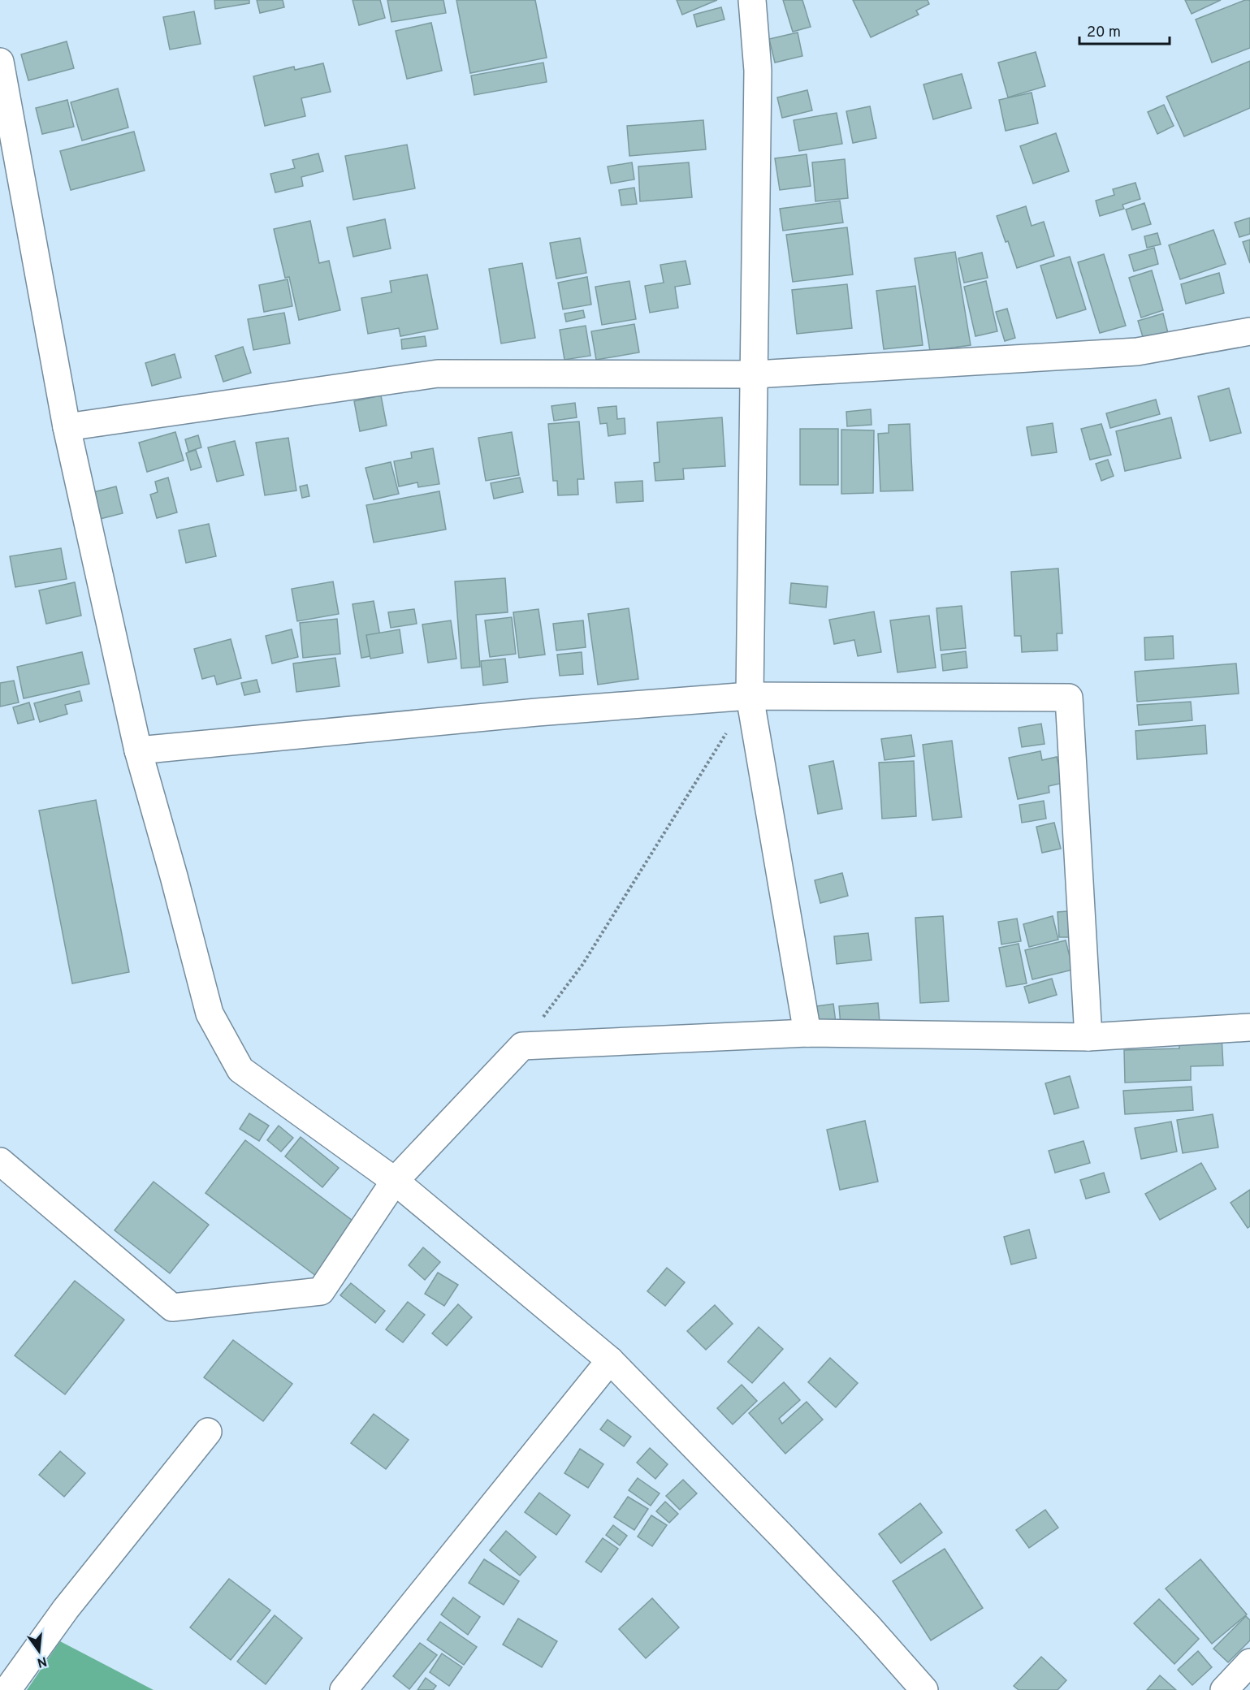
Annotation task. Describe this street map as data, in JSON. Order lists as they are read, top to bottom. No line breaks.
{"scale_bar":"20 m","north":"bottom"}
